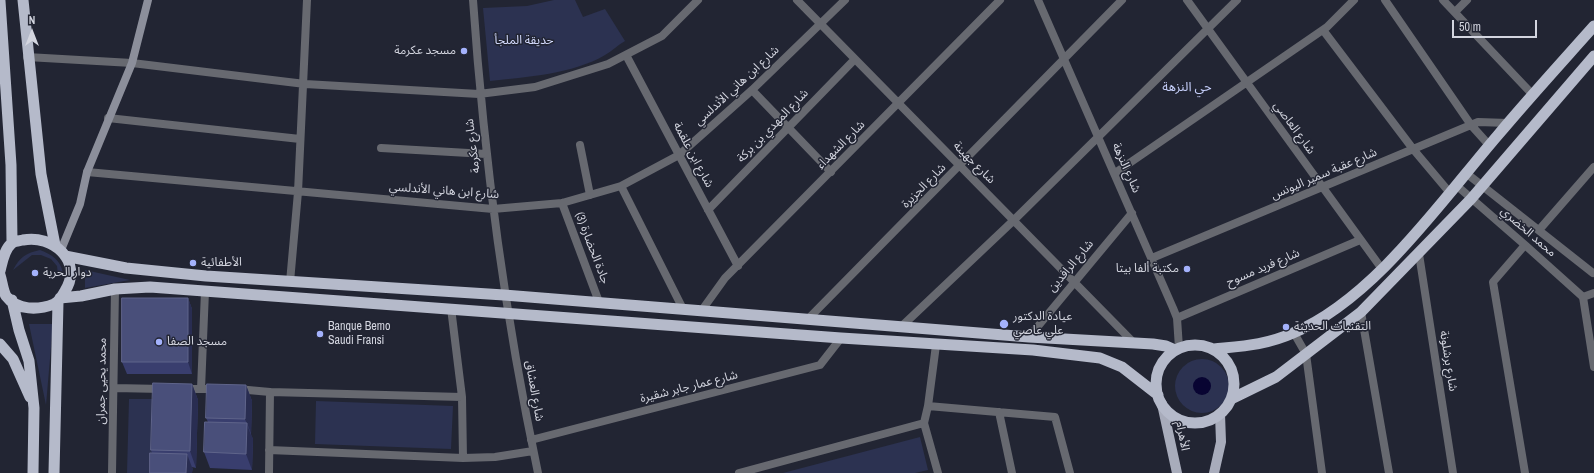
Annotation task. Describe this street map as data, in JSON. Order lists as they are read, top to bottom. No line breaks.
{"streets":{"main road":["الأهرام"],"street":["شارع ابن هاني الأندلسي","شارع المهدي بن بركة","شارع العاصي","شارع الشهداء","شارع عكرمة","شارع ابن علقمة","شارع جهينة","شارع النزهة","شارع عقبة سمير اليونس","شارع الجزيرة","محمد الخضري","جادة الحضارة (3)","شارع الرافدين","شارع فريد مسوح","شارع برشلونة","محمد يحيى جمران","شارع عمار جابر شقيرة","شارع العشاق"]},"crossings":[["شارع ابن هاني الأندلسي","شارع عكرمة"],["شارع ابن هاني الأندلسي","شارع ابن علقمة"],["شارع ابن هاني الأندلسي","شارع جهينة"],["شارع ابن هاني الأندلسي","جادة الحضارة (3)"],["شارع المهدي بن بركة","شارع ابن علقمة"],["شارع المهدي بن بركة","شارع جهينة"],["شارع العاصي","شارع عقبة سمير اليونس"],["شارع العاصي","شارع فريد مسوح"],["شارع الشهداء","شارع ابن علقمة"],["شارع الشهداء","شارع جهينة"],["شارع عكرمة","شارع العشاق"],["شارع جهينة","شارع الجزيرة"],["شارع جهينة","شارع الرافدين"],["شارع النزهة","شارع عقبة سمير اليونس"],["شارع النزهة","شارع الجزيرة"],["شارع النزهة","شارع الرافدين"],["شارع النزهة","شارع فريد مسوح"],["شارع النزهة","الأهرام"],["شارع عقبة سمير اليونس","محمد الخضري"],["شارع عمار جابر شقيرة","شارع العشاق"]],"districts":["حي النزهة"],"parks":["حديقة الملجأ"],"places":["مسجد عكرمة","الأطفائية","مكتبة ألفا بيتا","دوار الحرية","عيادة الدكتور علي عاصي","التقنيات الحديثة","Banque Bemo Saudi Fransi","مسجد الصفا"],"scale_bar":"50 m","north":"top"}
